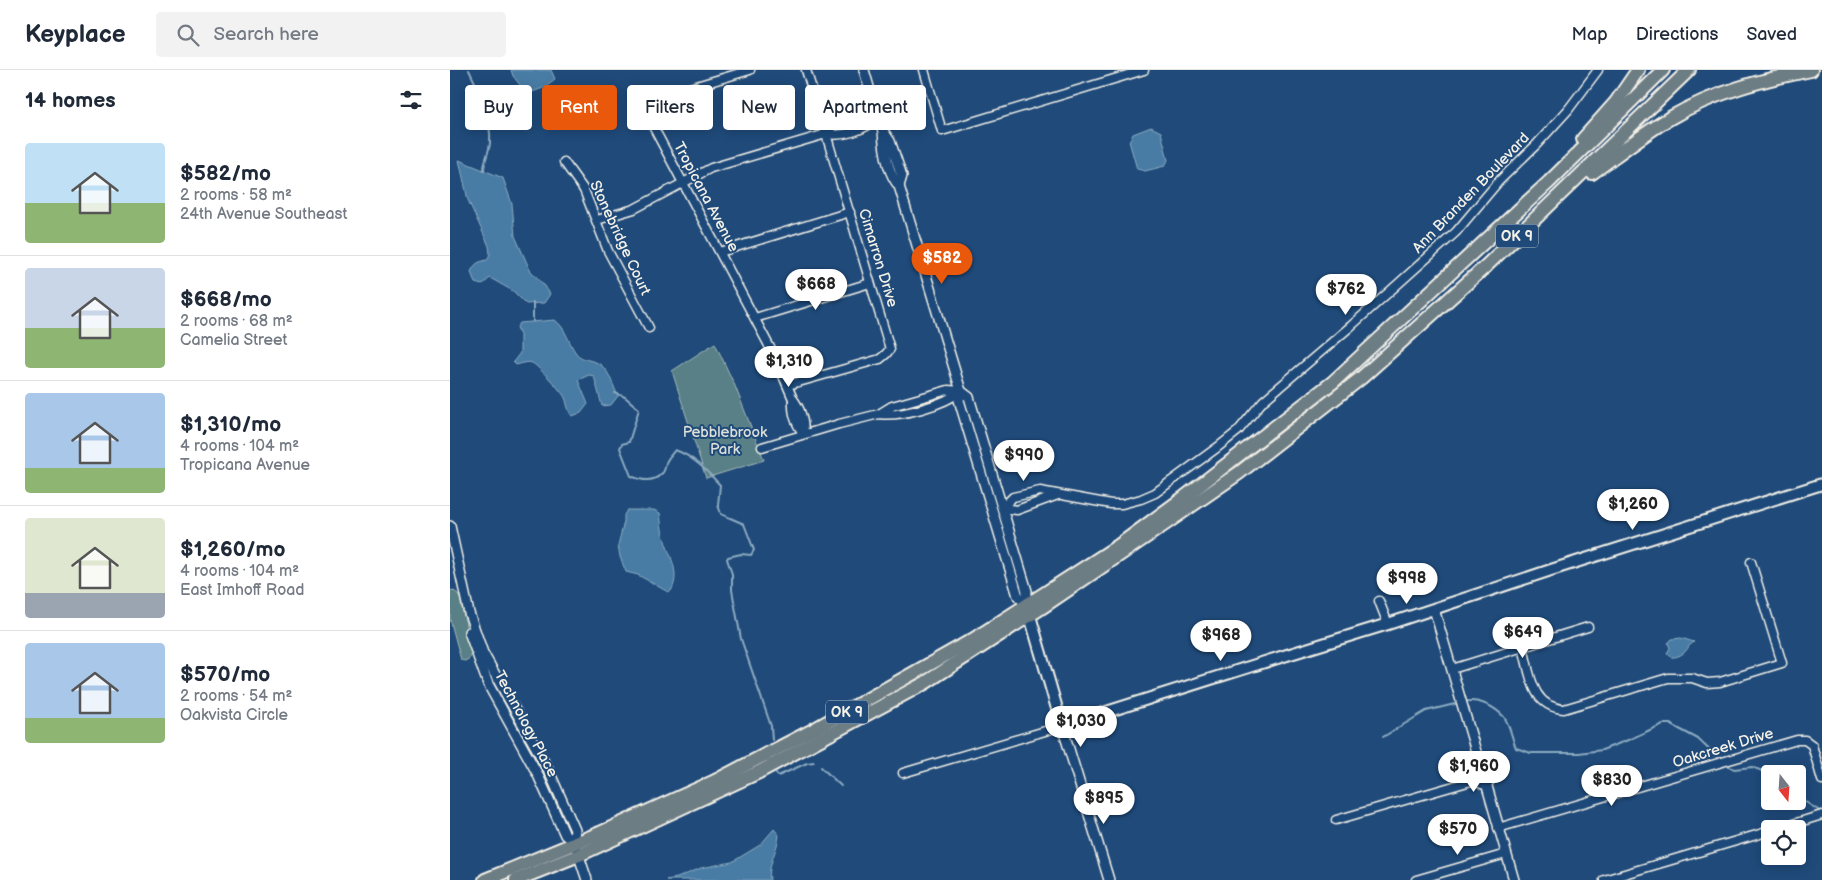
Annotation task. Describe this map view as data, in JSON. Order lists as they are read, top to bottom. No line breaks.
{"streets":{"highway":["OK 9"],"street":["Ann Branden Boulevard","Tropicana Avenue","Stonebridge Court","Cimarron Drive","Technology Place","Oakcreek Drive"]},"crossings":[["Tropicana Avenue","Cimarron Drive"],["OK 9","Technology Place"]],"parks":["Pebblebrook Park"],"north":"bottom","page":{"header":"Keyplace","search":"Search here","nav":["Map","Directions","Saved"],"heading":"14 homes","chip":["Buy","Rent","Filters","New","Apartment"],"list":[{"name":"$582/mo","note":"2 rooms · 58 m² · 24th Avenue Southeast"},{"name":"$668/mo","note":"2 rooms · 68 m² · Camelia Street"},{"name":"$1,310/mo","note":"4 rooms · 104 m² · Tropicana Avenue"},{"name":"$1,260/mo","note":"4 rooms · 104 m² · East Imhoff Road"},{"name":"$570/mo","note":"2 rooms · 54 m² · Oakvista Circle"}],"price":["$582","$668","$762","$1,310","$990","$1,260","$998","$649","$968","$1,030","$1,960","$830","$895","$570"]}}
